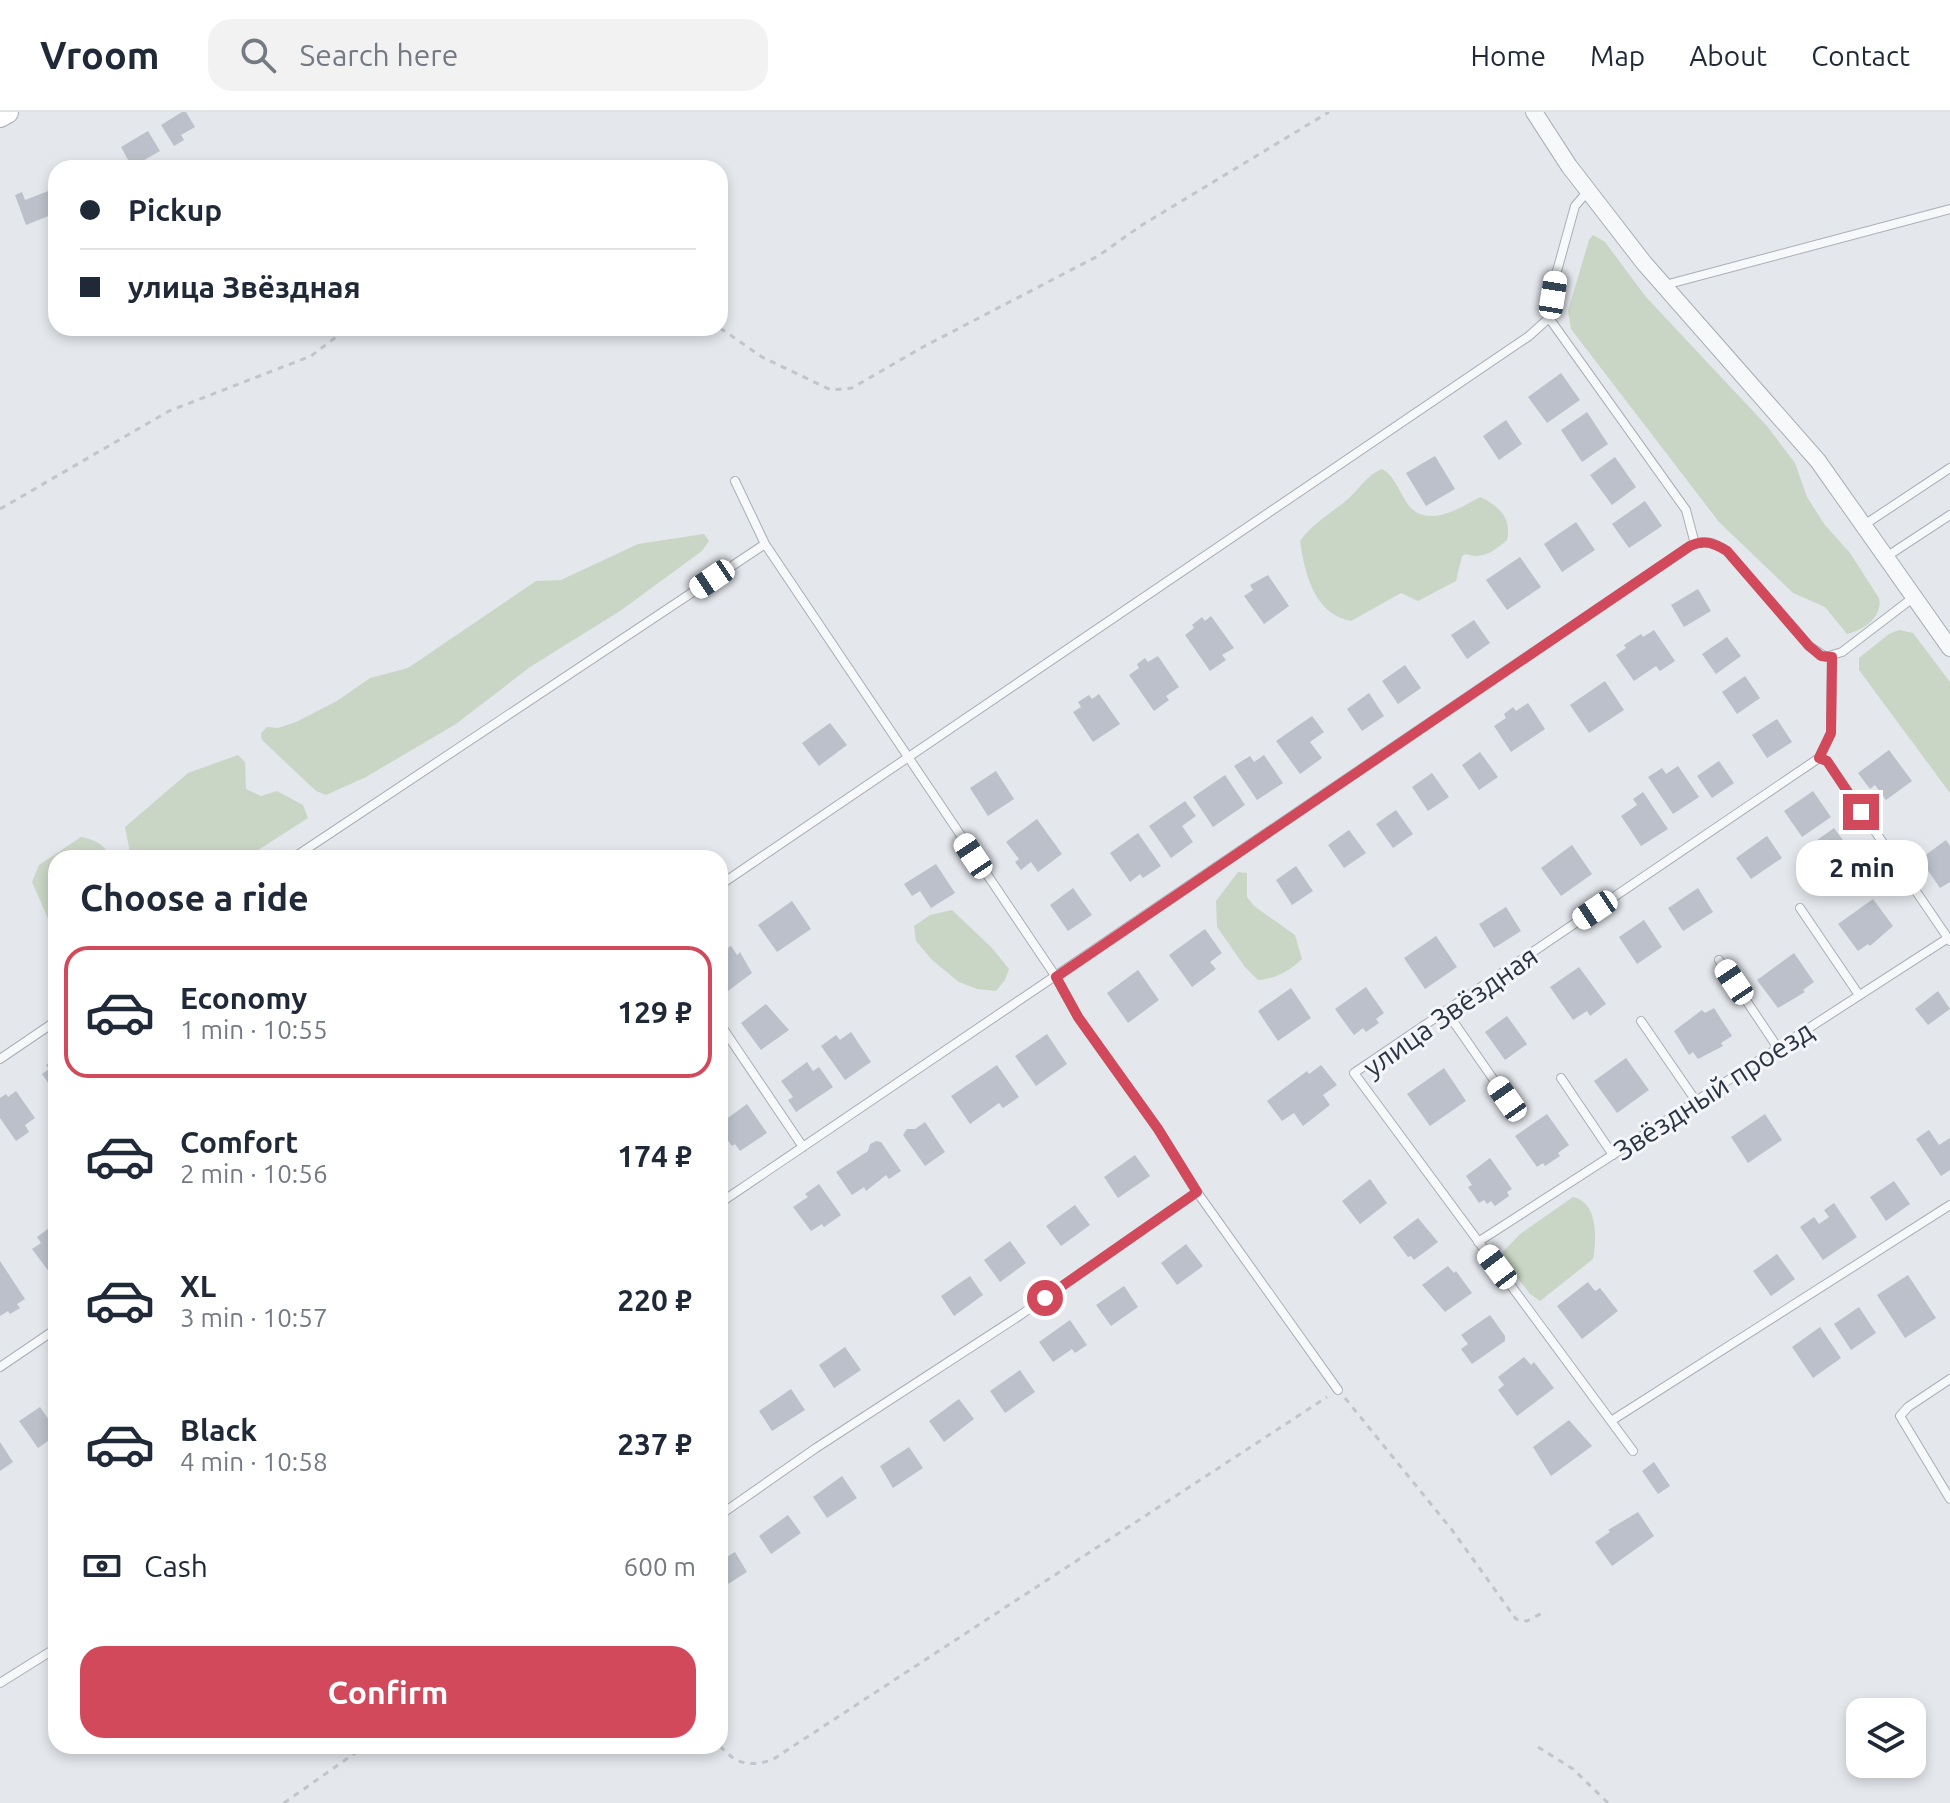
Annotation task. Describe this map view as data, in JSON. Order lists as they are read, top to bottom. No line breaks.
{"streets":{"lane":["улица Звёздная","Звёздный проезд"]},"crossings":[["улица Звёздная","Звёздный проезд"]],"page":{"header":"Vroom","search":"Search here","nav":["Home","Map","About","Contact"],"banner":["Pickup","улица Звёздная"],"bubble":"2 min","heading":"Choose a ride","list":[{"name":"Economy","note":"1 min · 10:55","value":"129 ₽"},{"name":"Comfort","note":"2 min · 10:56","value":"174 ₽"},{"name":"XL","note":"3 min · 10:57","value":"220 ₽"},{"name":"Black","note":"4 min · 10:58","value":"237 ₽"}],"pay":["Cash","600 m"],"buttons":"Confirm"}}
